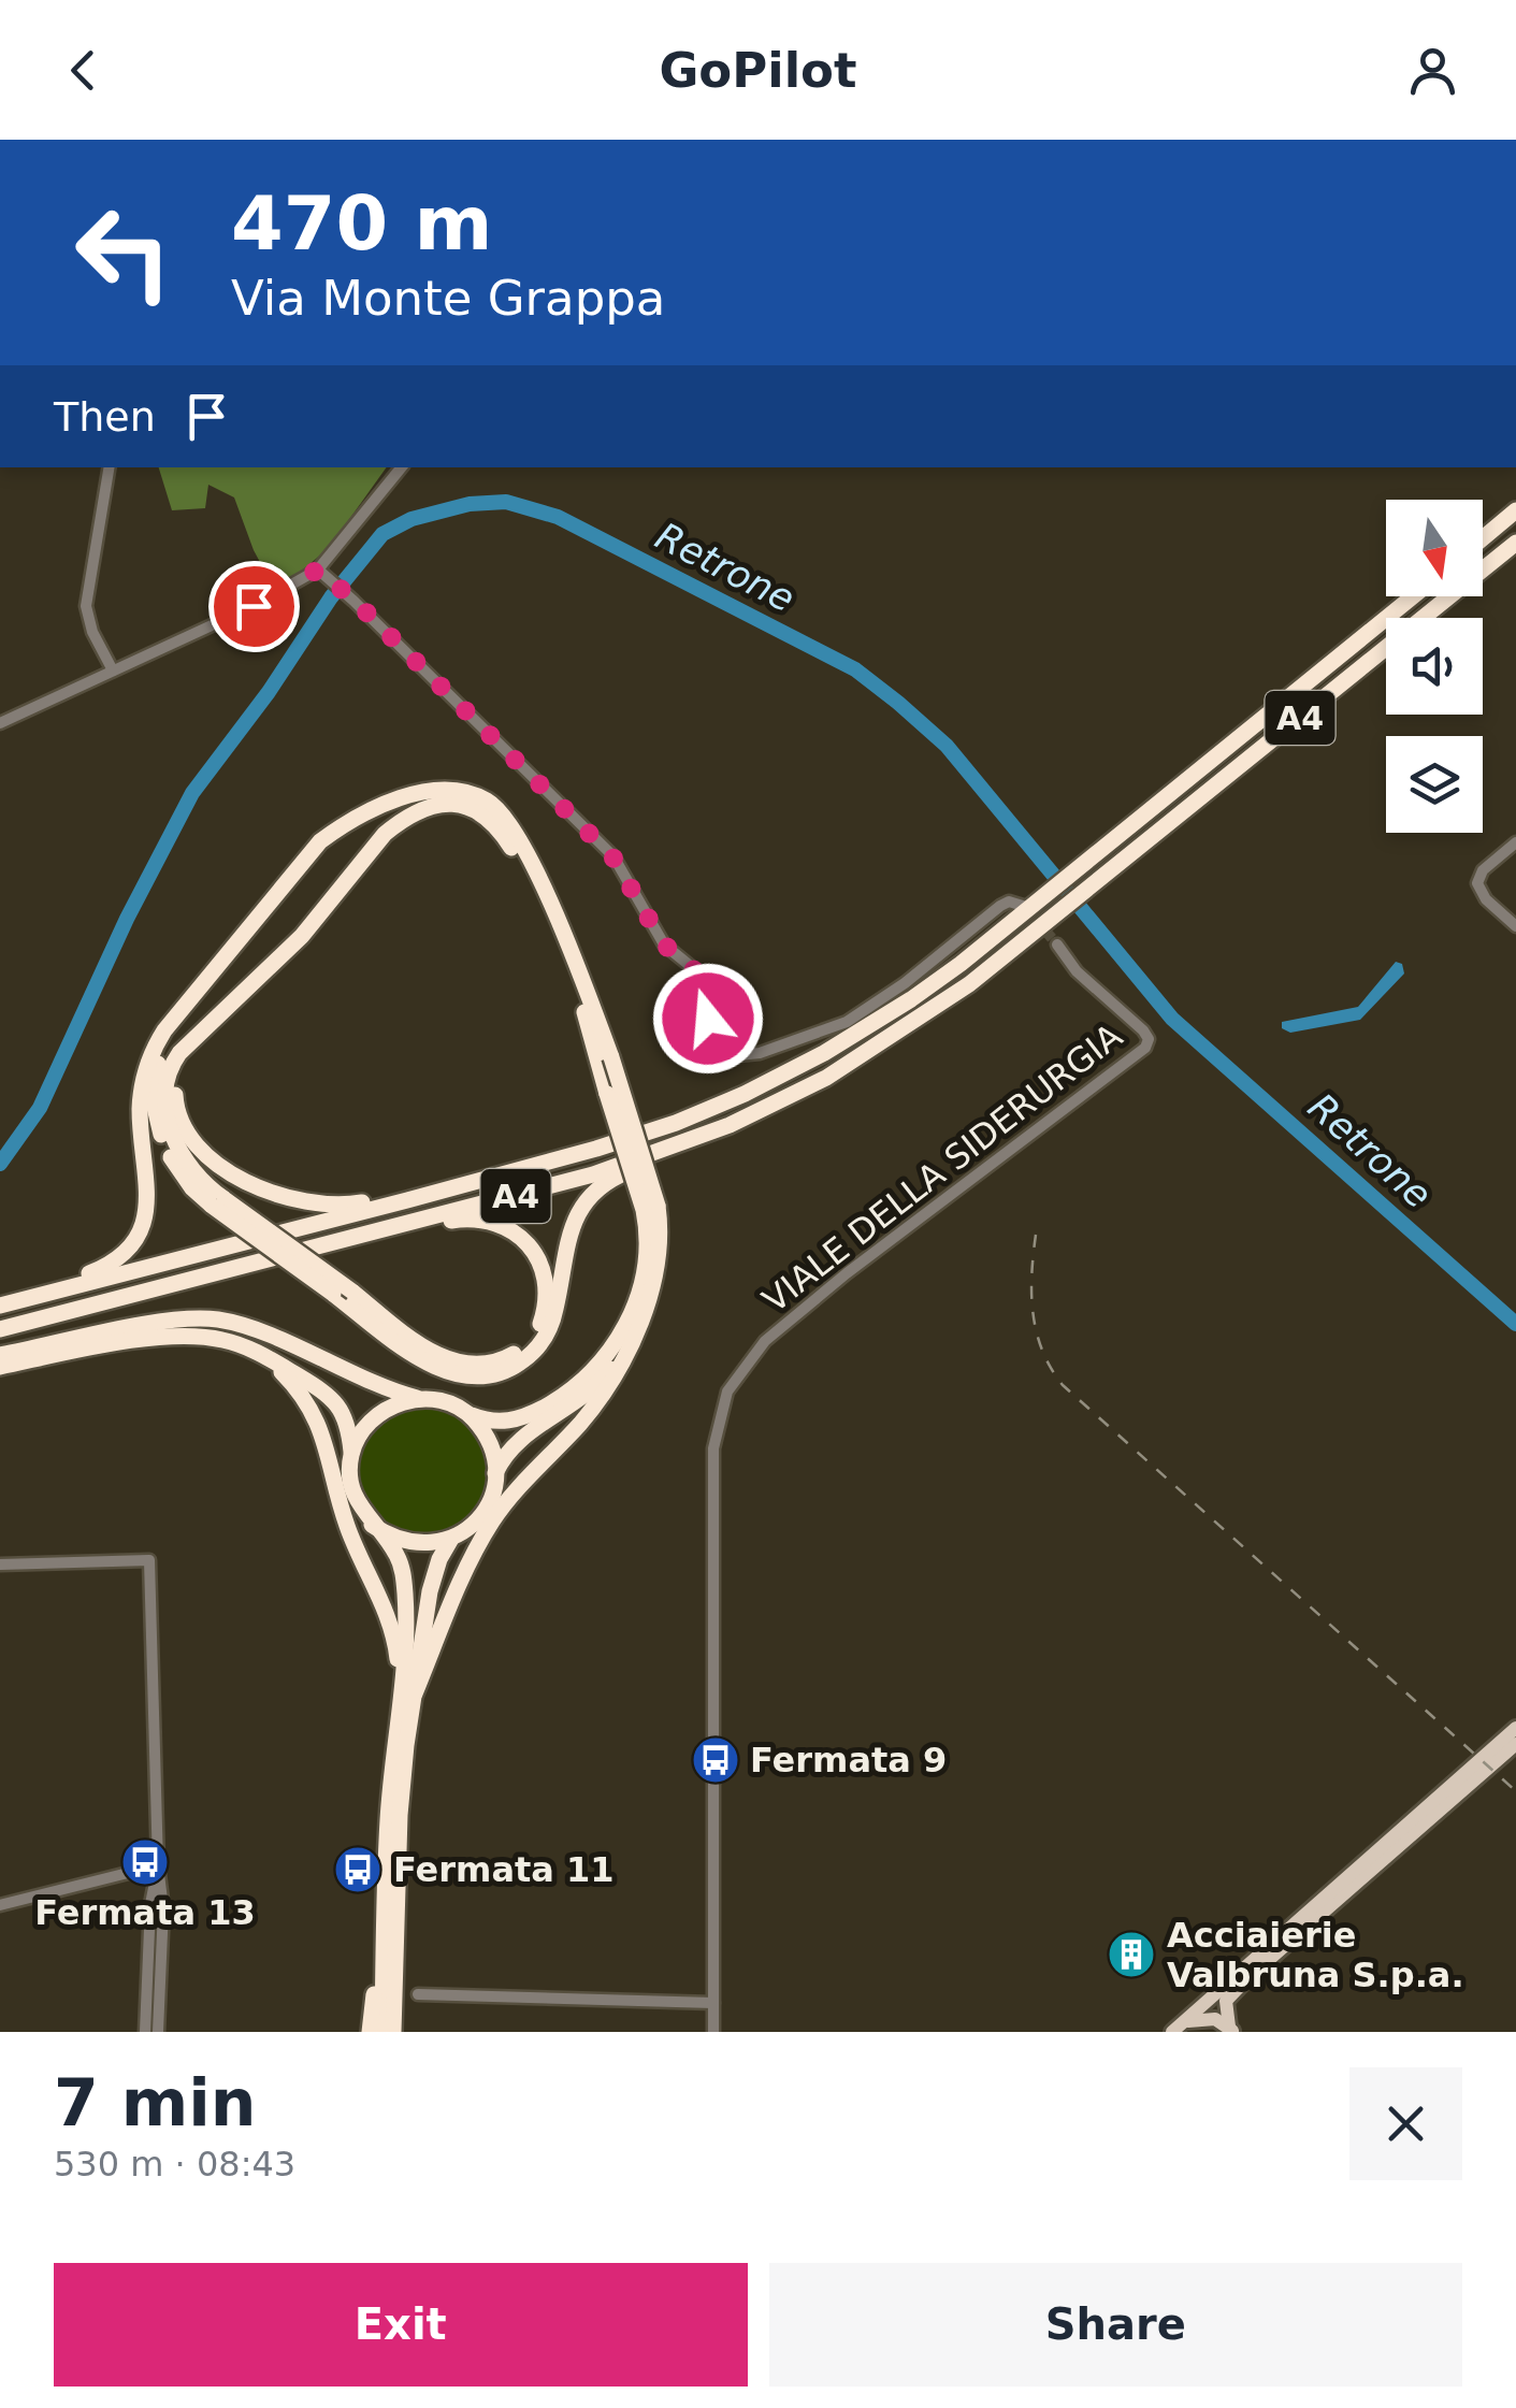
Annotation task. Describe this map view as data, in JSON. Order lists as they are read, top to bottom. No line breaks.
{"streets":{"highway":["A4"],"street":["VIALE DELLA SIDERURGIA"]},"water":["Retrone"],"places":{"bus stop":["Fermata 9","Fermata 13","Fermata 11"],"building":["Acciaierie Valbruna S.p.a."]},"north":"bottom","page":{"header":"GoPilot","turn":["470 m","Via Monte Grappa"],"then":"Then","heading":["7 min","530 m · 08:43"],"buttons":["Exit","Share"]}}
